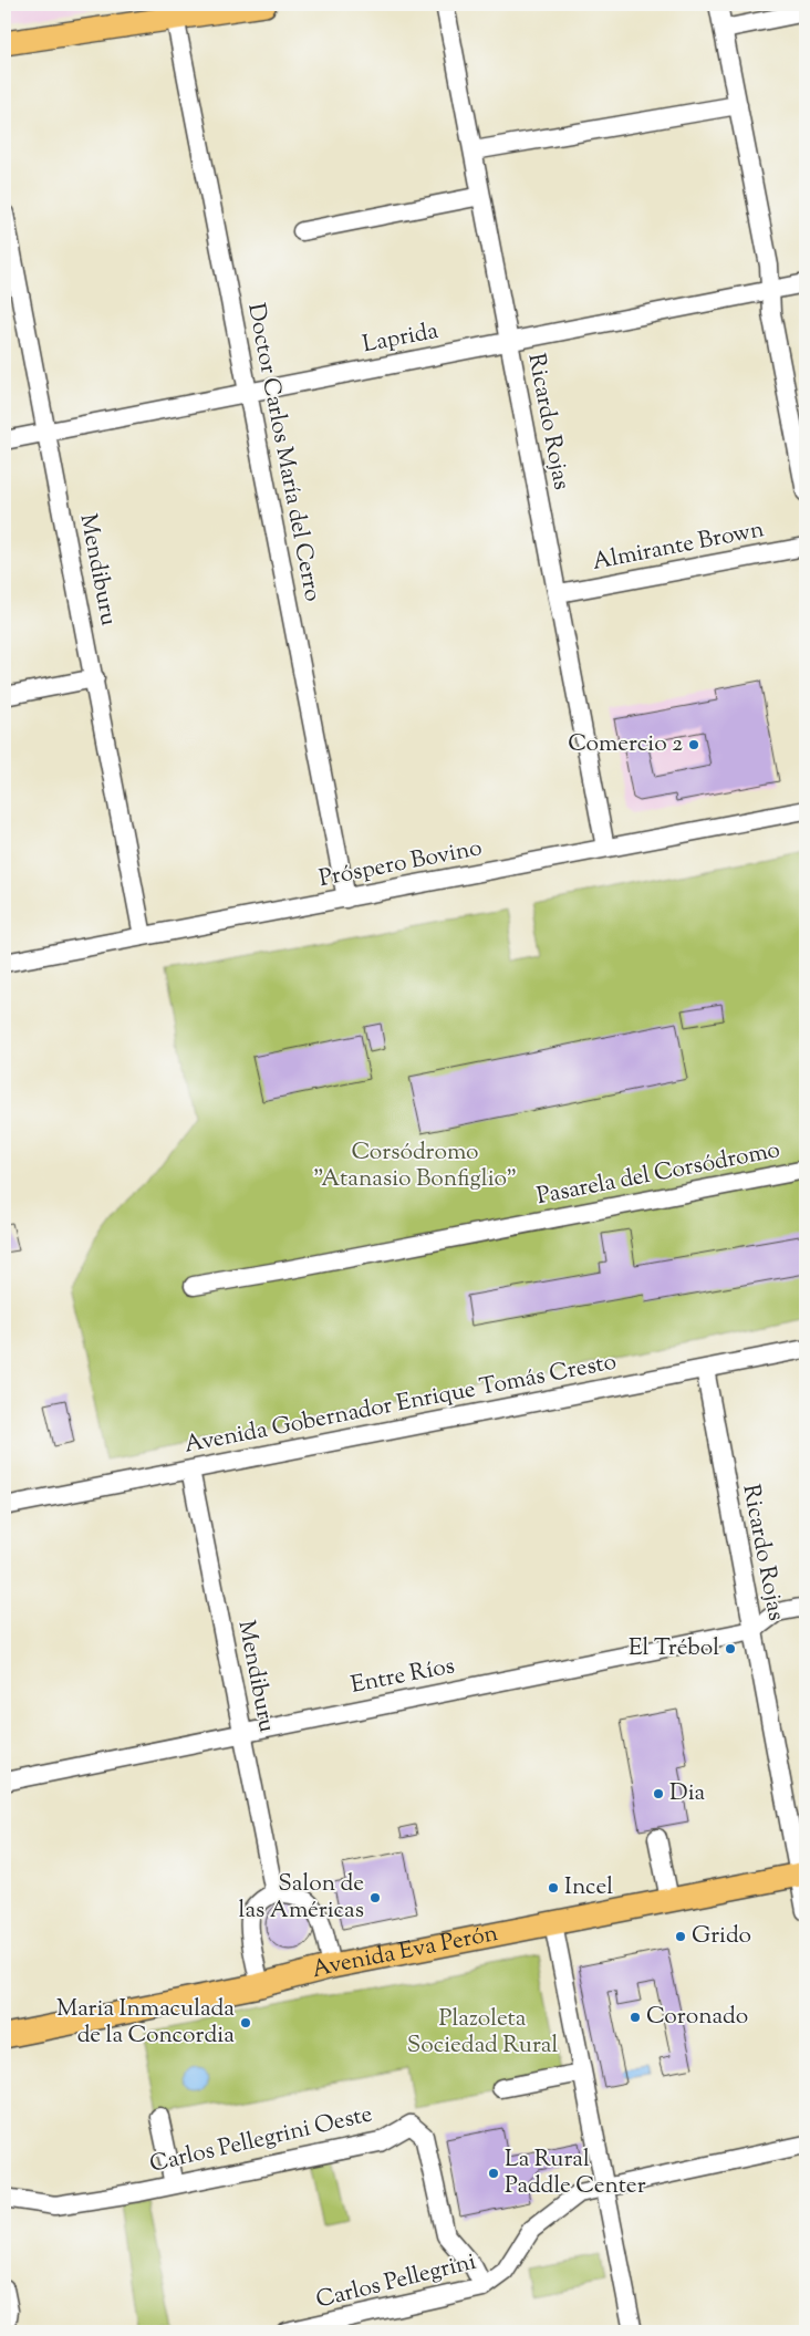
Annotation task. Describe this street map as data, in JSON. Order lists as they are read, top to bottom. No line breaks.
{"streets":{"main road":["Avenida Eva Perón"],"street":["Laprida","Ricardo Rojas","Doctor Carlos María del Cerro","Almirante Brown","Mendiburu","Próspero Bovino","Pasarela del Corsódromo","Avenida Gobernador Enrique Tomás Cresto","Entre Ríos","Carlos Pellegrini Oeste","Carlos Pellegrini"]},"crossings":[["Laprida","Ricardo Rojas"],["Laprida","Doctor Carlos María del Cerro"],["Laprida","Mendiburu"],["Ricardo Rojas","Almirante Brown"],["Ricardo Rojas","Próspero Bovino"],["Ricardo Rojas","Avenida Gobernador Enrique Tomás Cresto"],["Ricardo Rojas","Entre Ríos"],["Ricardo Rojas","Avenida Eva Perón"],["Doctor Carlos María del Cerro","Próspero Bovino"],["Mendiburu","Próspero Bovino"],["Mendiburu","Avenida Gobernador Enrique Tomás Cresto"],["Mendiburu","Entre Ríos"],["Carlos Pellegrini Oeste","Carlos Pellegrini"]],"parks":["Corsódromo \"Atanasio Bonfiglio\"","Plazoleta Sociedad Rural"],"places":["Comercio 2","El Trébol","Dia","Incel","Salon de las Américas","Grido","Coronado","Maria Inmaculada de la Concordia","La Rural Paddle Center"]}
